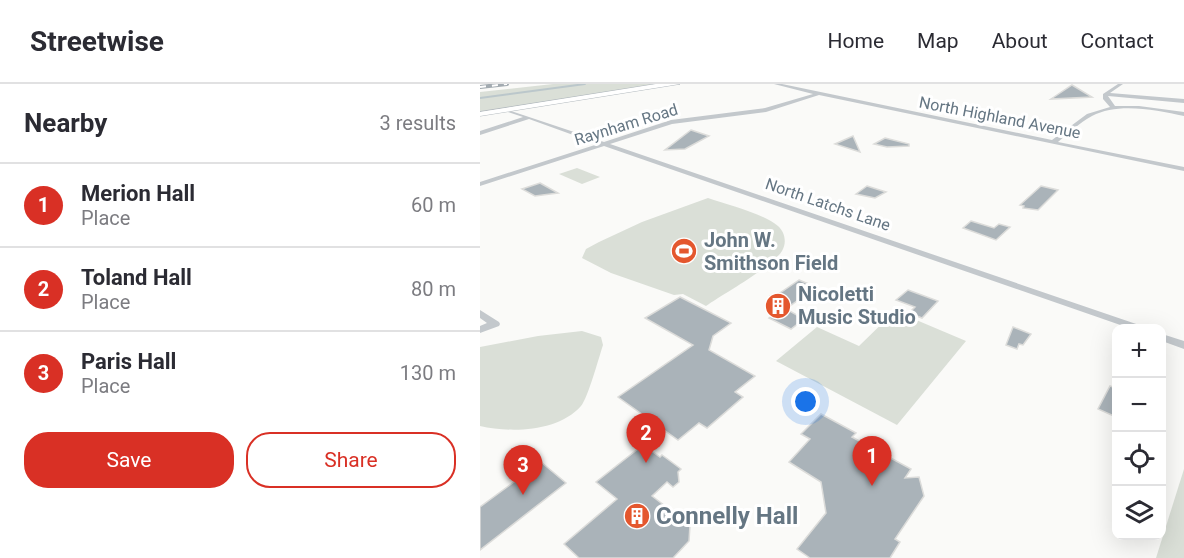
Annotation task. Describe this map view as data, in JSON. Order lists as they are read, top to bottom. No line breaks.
{"streets":{"street":["North Highland Avenue","Raynham Road","North Latchs Lane"]},"crossings":[["North Highland Avenue","Raynham Road"],["Raynham Road","North Latchs Lane"]],"places":{"sports":["John W. Smithson Field"],"building":["Nicoletti Music Studio","Connelly Hall"]},"page":{"header":"Streetwise","nav":["Home","Map","About","Contact"],"heading":["Nearby","3 results"],"list":[{"mark":"1","name":"Merion Hall","note":"Place","value":"60 m"},{"mark":"2","name":"Toland Hall","note":"Place","value":"80 m"},{"mark":"3","name":"Paris Hall","note":"Place","value":"130 m"}],"map_buttons":["+","−"],"pins":["2","1","3"],"buttons":["Save","Share"]}}
